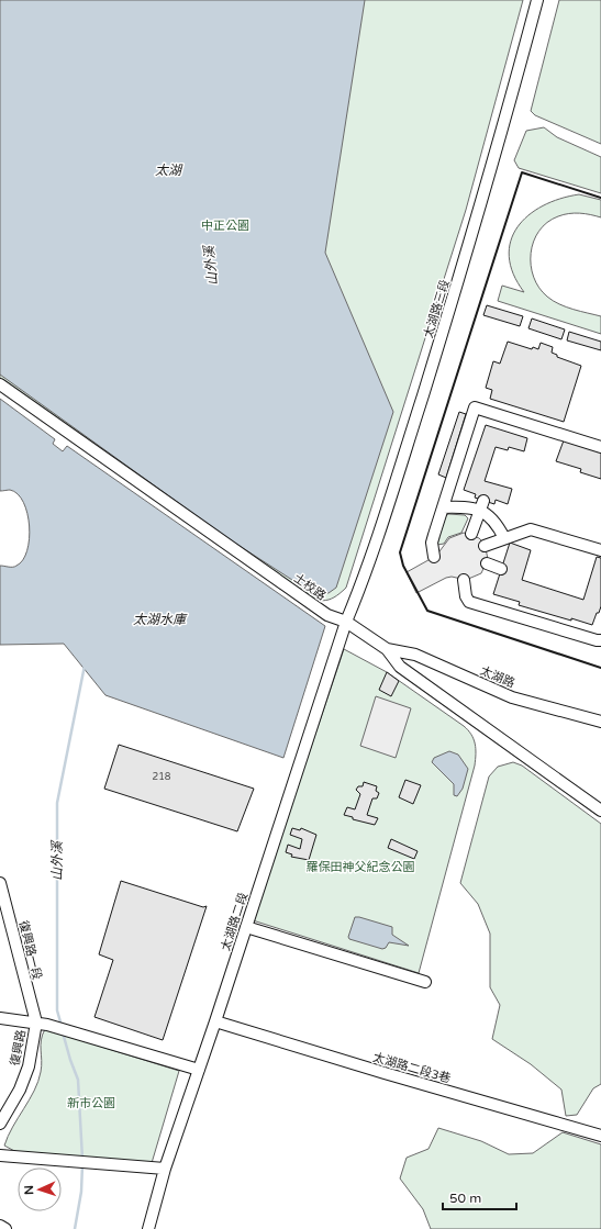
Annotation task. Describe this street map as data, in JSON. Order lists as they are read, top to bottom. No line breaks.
{"streets":{"street":["太湖路三段","士校路","太湖路","太湖路二段","復興路一段","復興路","太湖路二段3巷"]},"crossings":[["太湖路三段","士校路"],["太湖路三段","太湖路二段"],["士校路","太湖路"],["士校路","太湖路二段"],["太湖路二段","太湖路二段3巷"],["復興路一段","復興路"]],"water":["太湖","山外溪","太湖水庫"],"parks":["中正公園","羅保田神父紀念公園","新市公園"],"house_numbers":["218"],"scale_bar":"50 m","north":"left"}
